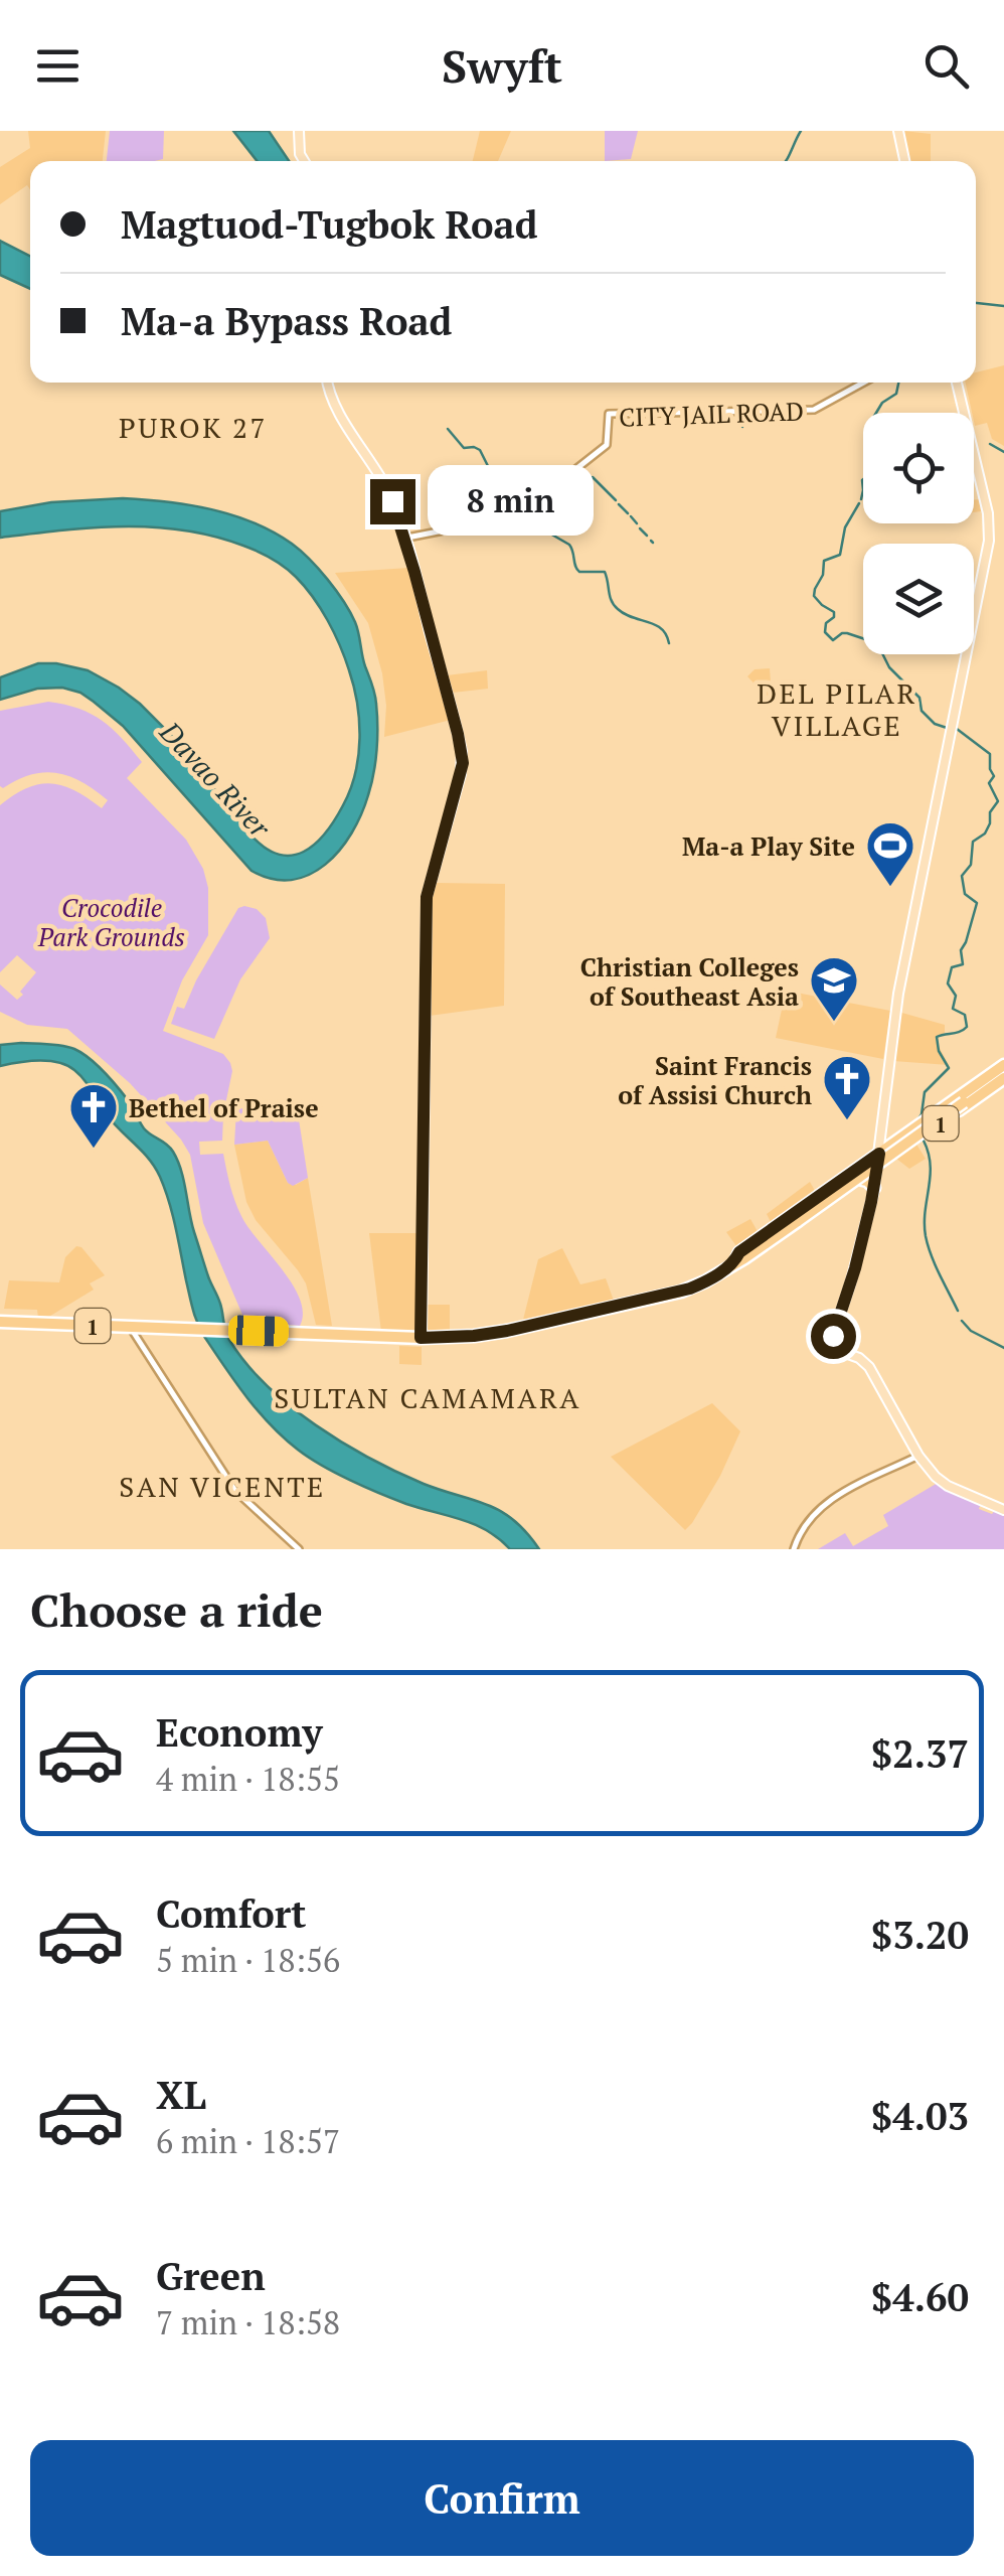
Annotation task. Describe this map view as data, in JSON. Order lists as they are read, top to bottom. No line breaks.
{"streets":{"highway":["1"],"street":["CITY JAIL ROAD"]},"districts":["PUROK 27","DEL PILAR VILLAGE","SULTAN CAMAMARA","SAN VICENTE"],"water":["Davao River"],"parks":["Crocodile Park Grounds"],"places":{"sports":["Ma-a Play Site"],"school or university":["Christian Colleges of Southeast Asia"],"church":["Saint Francis of Assisi Church","Bethel of Praise"]},"page":{"header":"Swyft","banner":["Magtuod-Tugbok Road","Ma-a Bypass Road"],"bubble":"8 min","heading":"Choose a ride","list":[{"name":"Economy","note":"4 min · 18:55","value":"$2.37"},{"name":"Comfort","note":"5 min · 18:56","value":"$3.20"},{"name":"XL","note":"6 min · 18:57","value":"$4.03"},{"name":"Green","note":"7 min · 18:58","value":"$4.60"}],"buttons":"Confirm"}}
